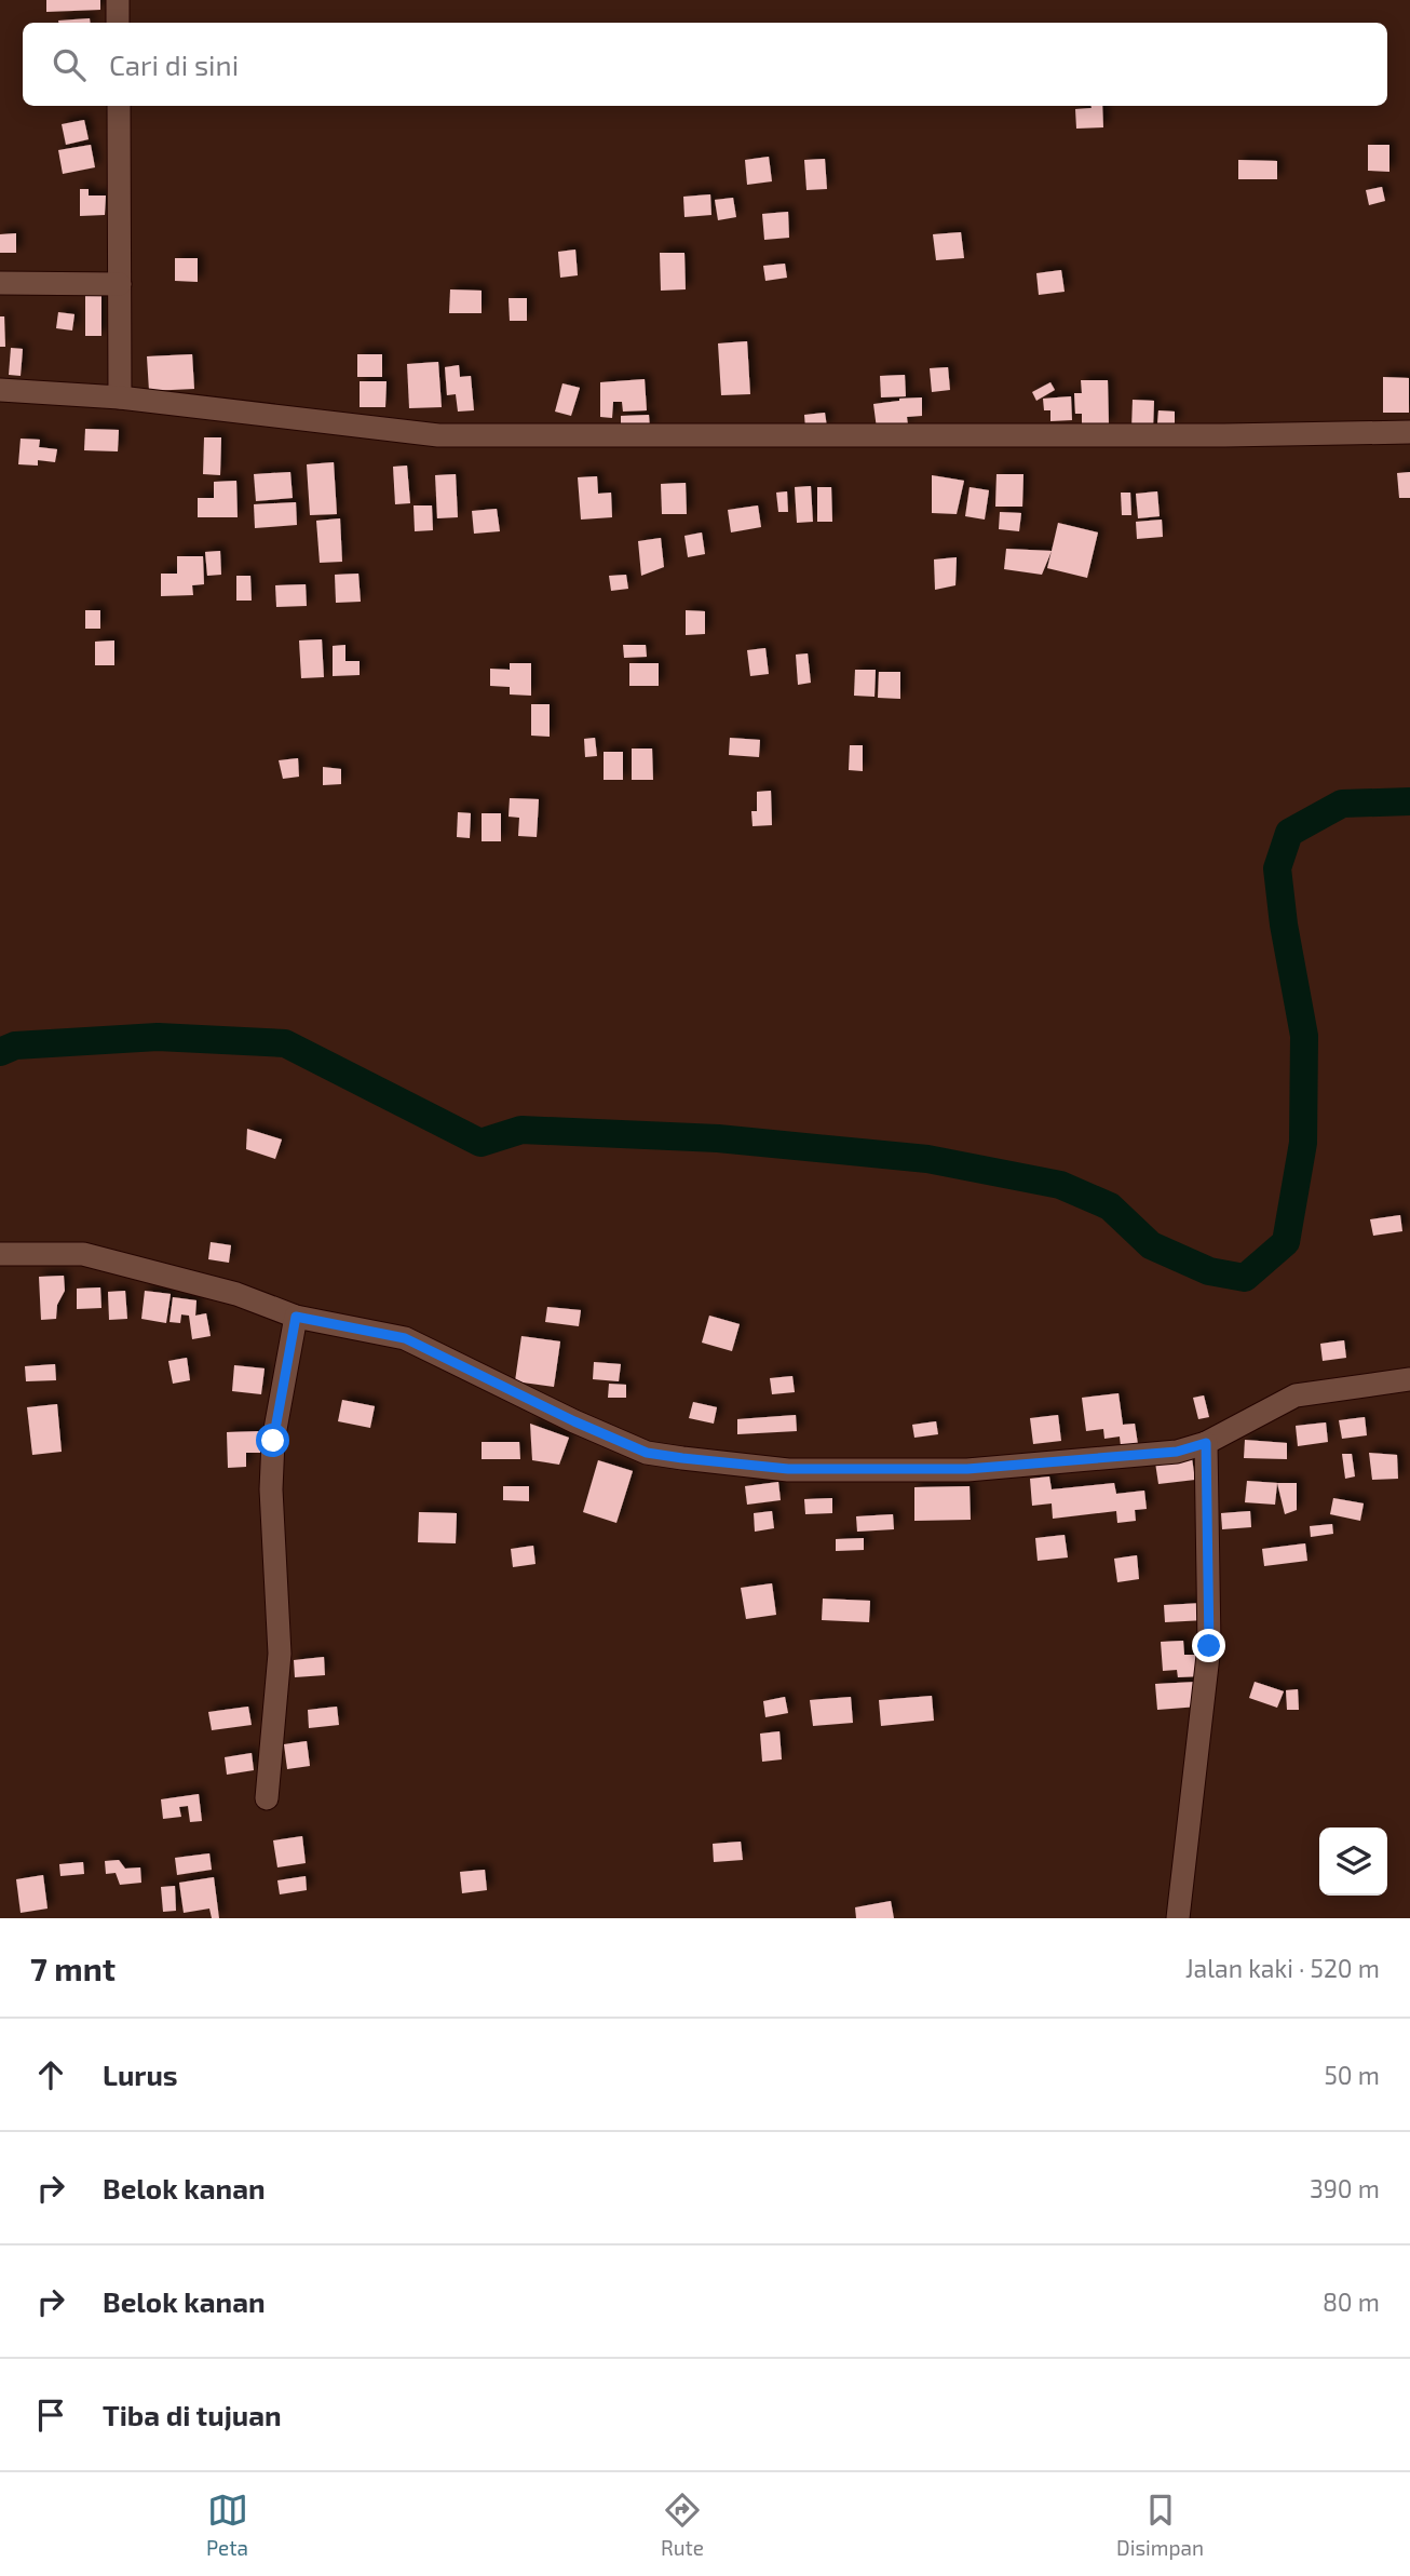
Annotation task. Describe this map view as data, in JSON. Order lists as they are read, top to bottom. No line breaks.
{"page":{"search":"Cari di sini","heading":["7 mnt","Jalan kaki · 520 m"],"list":[["Lurus","50 m"],["Belok kanan","390 m"],["Belok kanan","80 m"],"Tiba di tujuan"],"nav":["Peta","Rute","Disimpan"]}}
